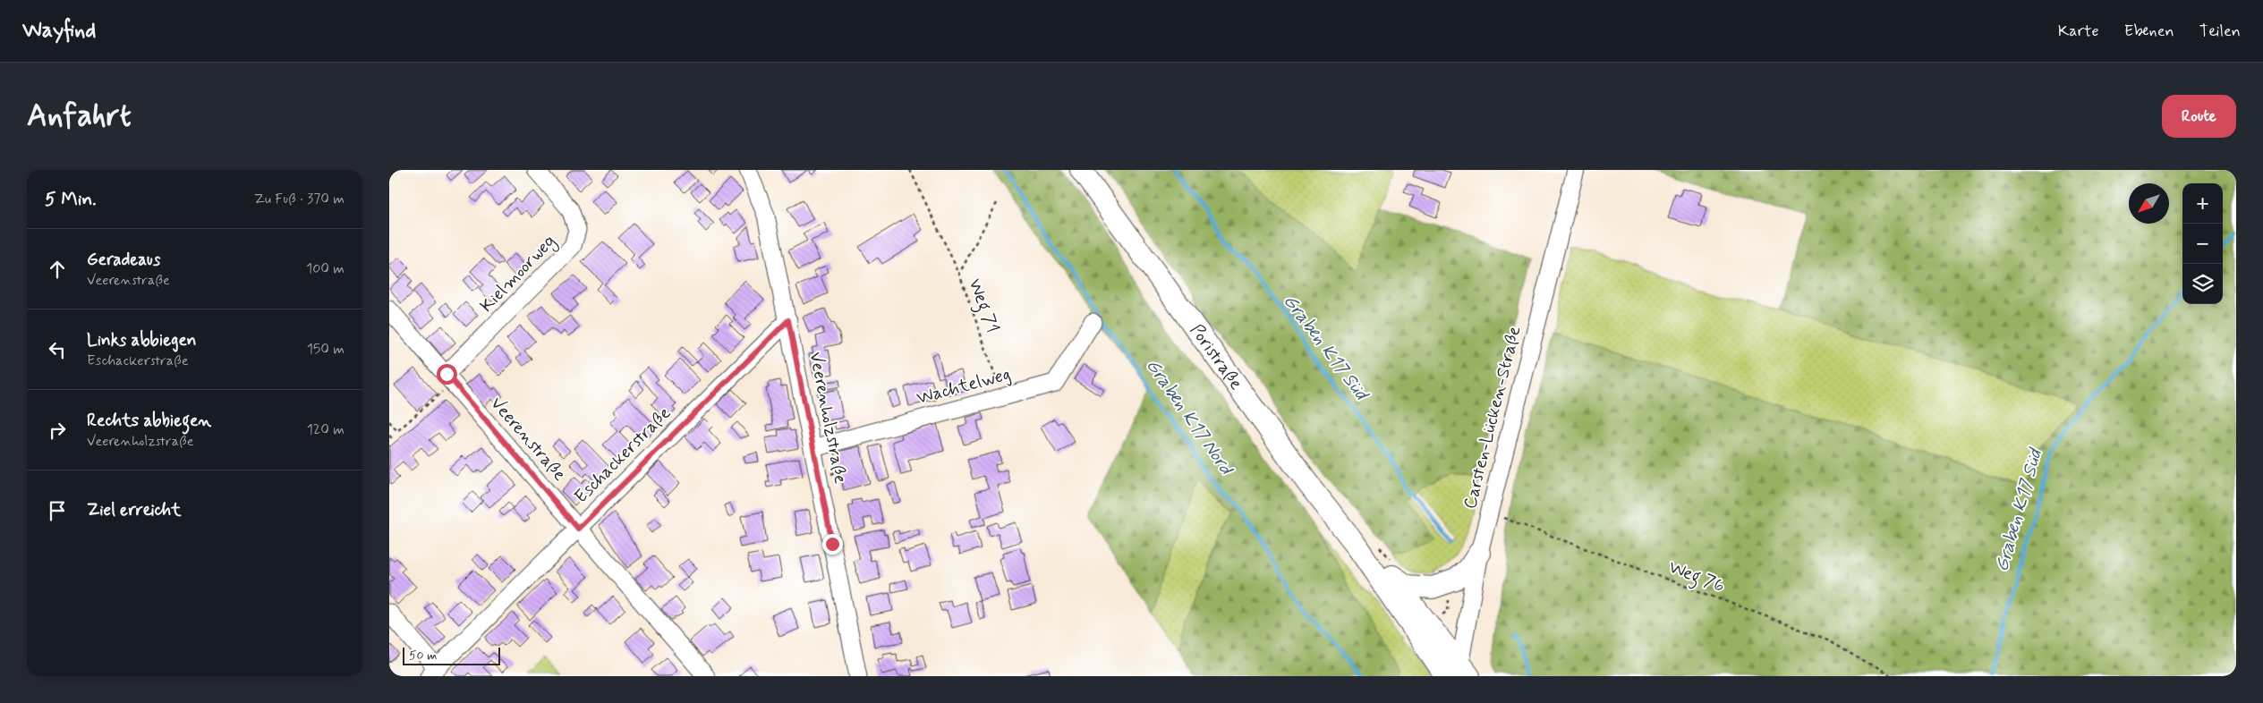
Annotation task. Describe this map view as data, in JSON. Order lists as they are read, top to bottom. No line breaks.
{"streets":{"main road":["Poristraße"],"street":["Kielmoorweg","Wachtelweg","Veerenholzstraße","Carsten-Lücken-Straße","Veerenstraße","Eschackerstraße"],"path":["Weg 71","Weg 76"]},"crossings":[["Kielmoorweg","Veerenstraße"],["Weg 71","Wachtelweg"],["Poristraße","Carsten-Lücken-Straße"],["Wachtelweg","Veerenholzstraße"],["Veerenholzstraße","Eschackerstraße"],["Carsten-Lücken-Straße","Weg 76"],["Veerenstraße","Eschackerstraße"]],"water":["Graben K17 Süd","Graben K17 Nord"],"scale_bar":"50 m","north":"bottom left","page":{"header":"Wayfind","nav":["Karte","Ebenen","Teilen"],"buttons":"Route","title":"Anfahrt","heading":["5 Min.","Zu Fuß · 370 m"],"map_buttons":["+","−"],"list":[["Geradeaus","Veerenstraße","100 m"],["Links abbiegen","Eschackerstraße","150 m"],["Rechts abbiegen","Veerenholzstraße","120 m"],"Ziel erreicht"],"scale":"50 m"}}
